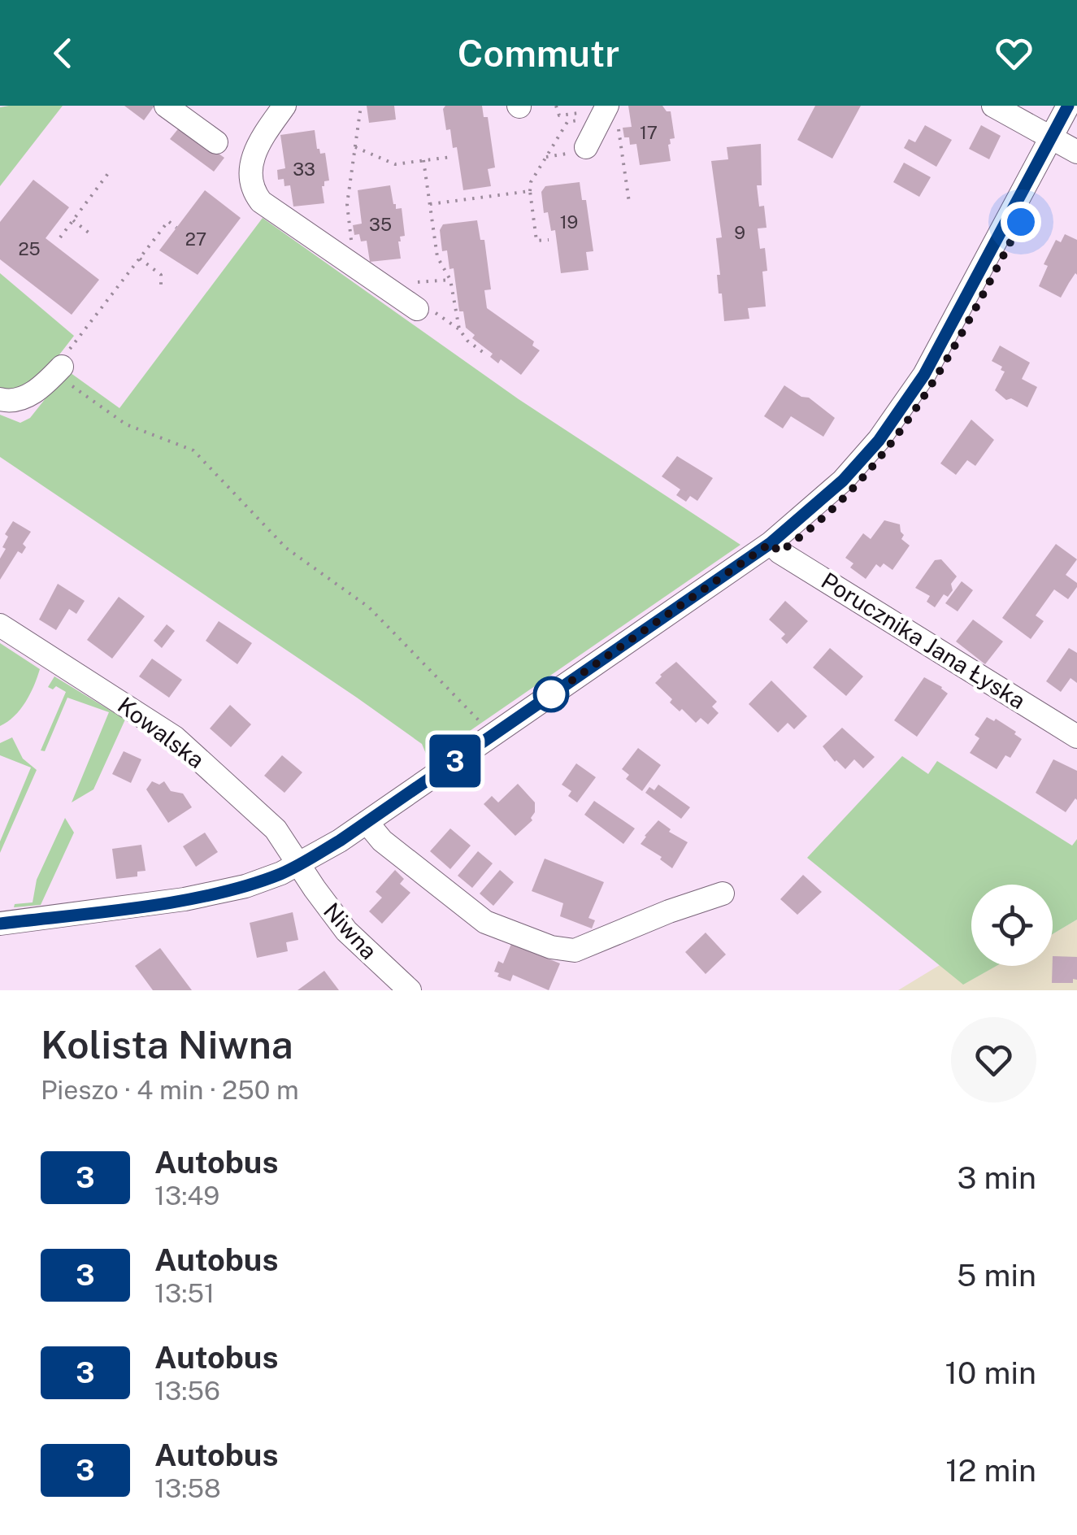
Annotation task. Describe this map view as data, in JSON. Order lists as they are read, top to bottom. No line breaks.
{"streets":{"street":["Porucznika Jana Łyska","Kowalska","Niwna"]},"crossings":[["Kowalska","Niwna"]],"lines":["bus line 3"],"house_numbers":["17","33","19","35","9","27","25"],"page":{"header":"Commutr","on_map":"3","heading":["Kolista Niwna","Pieszo · 4 min · 250 m"],"list":[{"mark":"3","name":"Autobus","note":"13:49","value":"3 min"},{"mark":"3","name":"Autobus","note":"13:51","value":"5 min"},{"mark":"3","name":"Autobus","note":"13:56","value":"10 min"},{"mark":"3","name":"Autobus","note":"13:58","value":"12 min"}]}}
